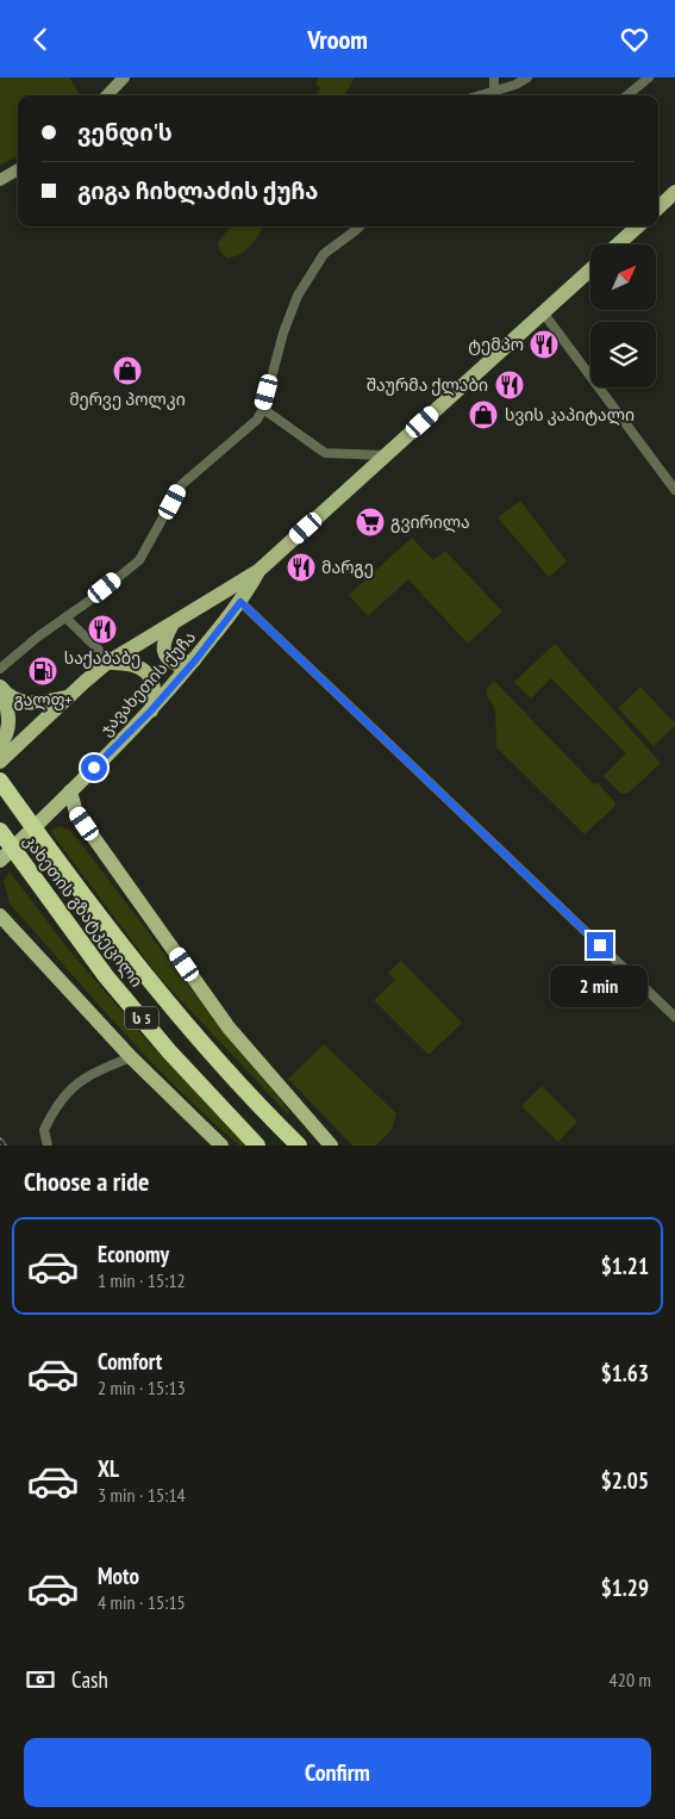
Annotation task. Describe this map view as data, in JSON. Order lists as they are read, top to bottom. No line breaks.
{"streets":{"highway":["კახეთის გზატკეცილი","ს 5"],"main road":["ჯავახეთის ქუჩა"]},"places":{"restaurant":["ტემპო","შაურმა ქლაბი","მარგე","საქაბაბე"],"shop":["მერვე პოლკი","სვის კაპიტალი"],"supermarket":["გვირილა"],"fuel station":["გალფ+"]},"north":"top right","page":{"header":"Vroom","banner":["ვენდი'ს","გიგა ჩიხლაძის ქუჩა"],"bubble":"2 min","heading":"Choose a ride","list":[{"name":"Economy","note":"1 min · 15:12","value":"$1.21"},{"name":"Comfort","note":"2 min · 15:13","value":"$1.63"},{"name":"XL","note":"3 min · 15:14","value":"$2.05"},{"name":"Moto","note":"4 min · 15:15","value":"$1.29"}],"pay":["Cash","420 m"],"buttons":"Confirm"}}
